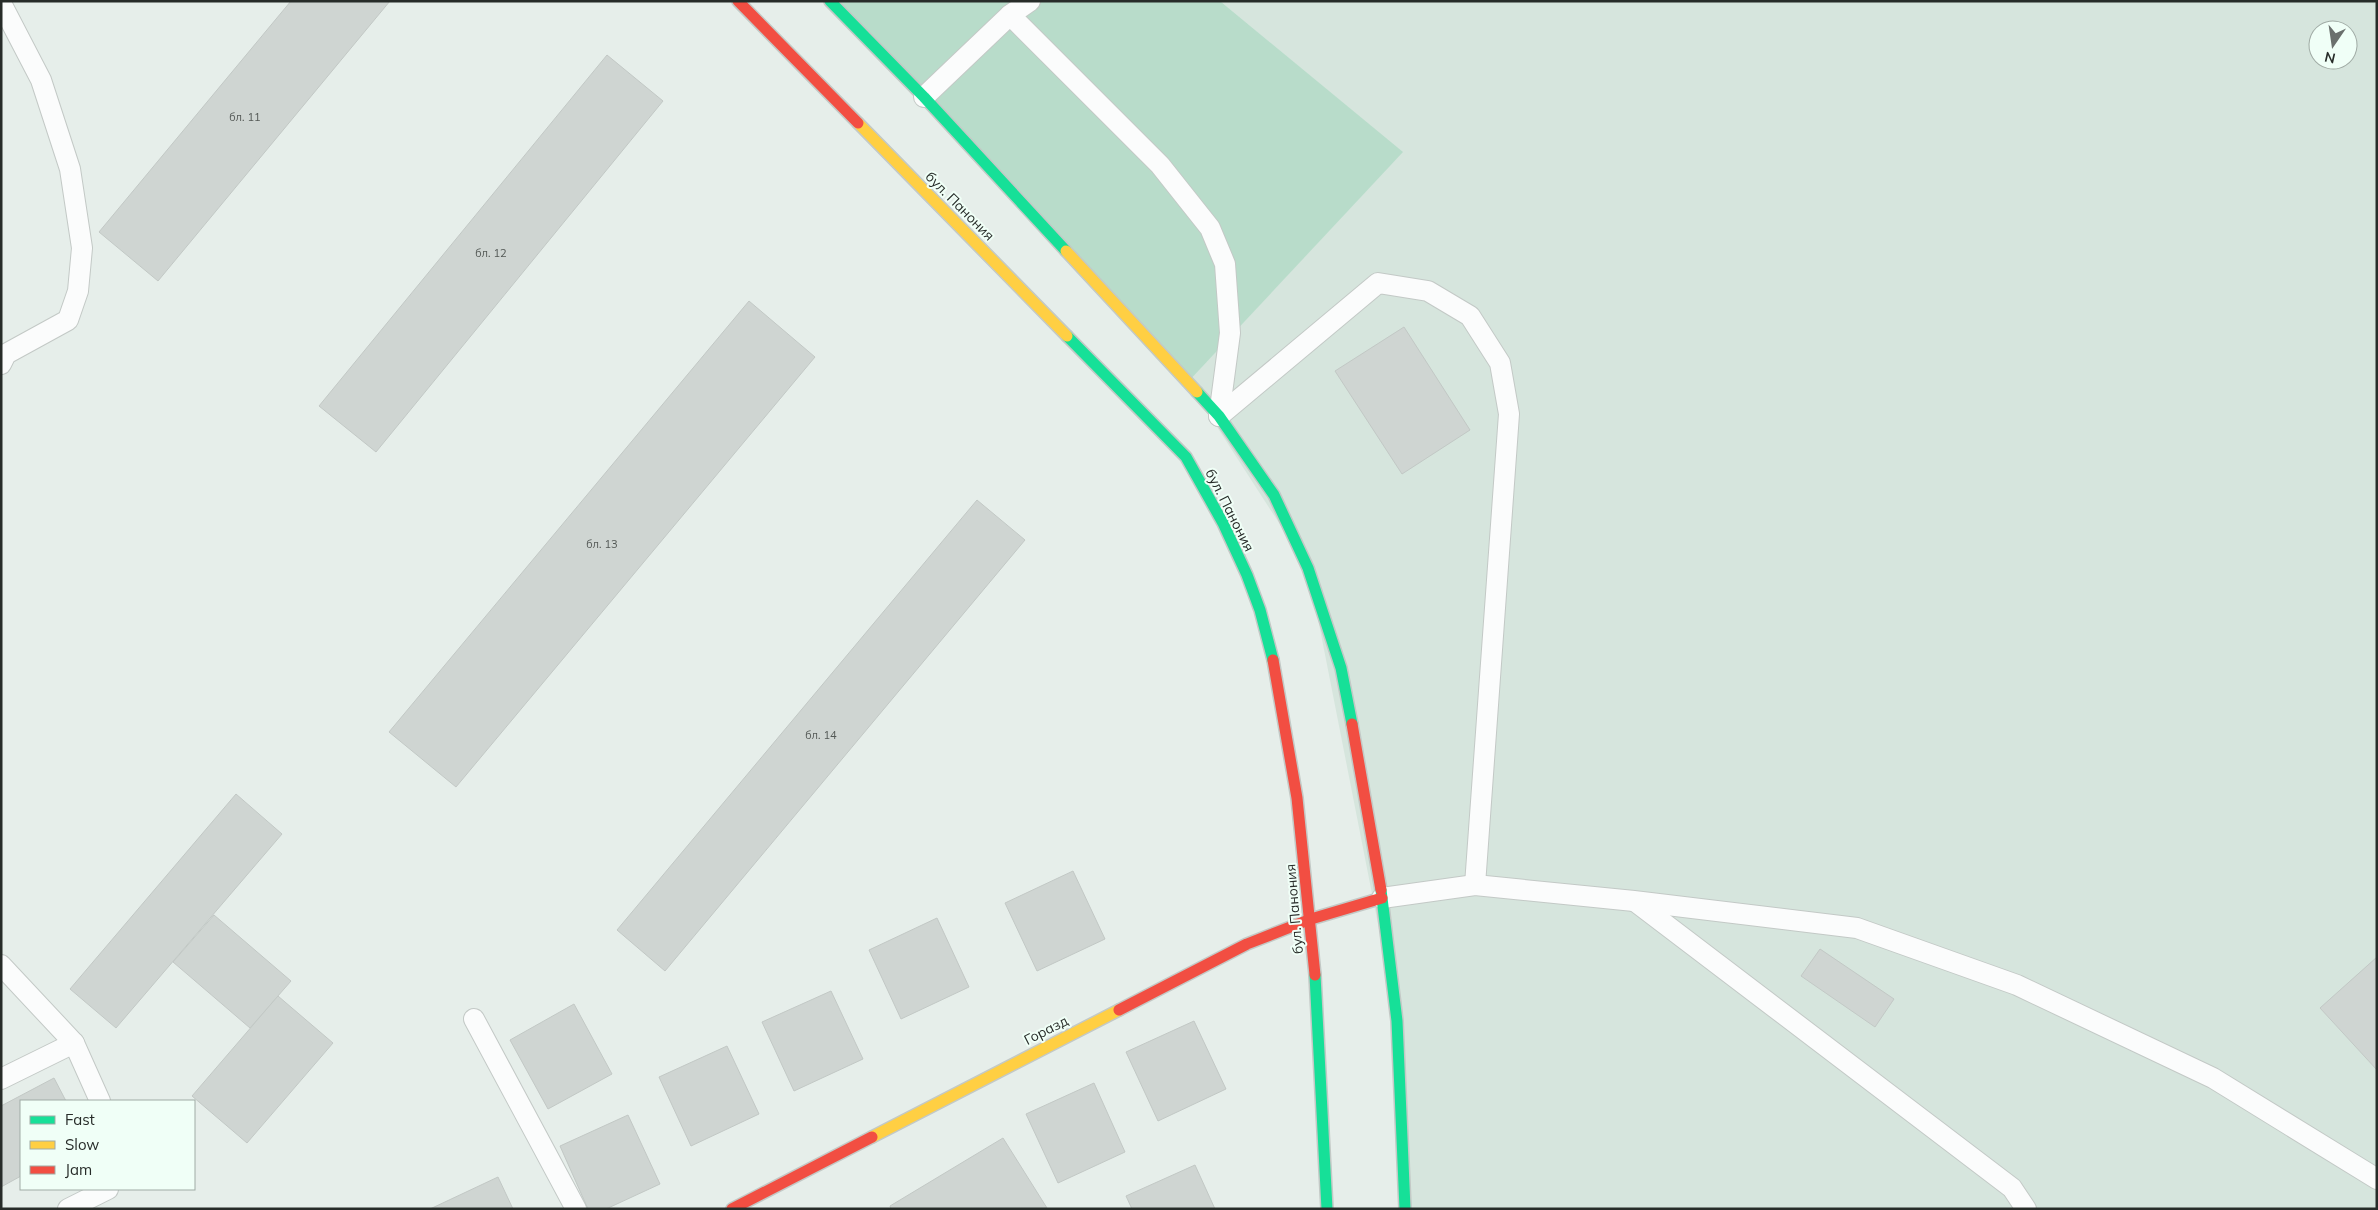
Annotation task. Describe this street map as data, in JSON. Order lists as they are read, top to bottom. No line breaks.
{"streets":{"main road":["бул. Панония","Горазд"]},"crossings":[["бул. Панония","Горазд"]],"house_numbers":["бл. 11","бл. 12","бл. 13","бл. 14"],"legend":["Fast","Slow","Jam"],"north":"bottom"}
